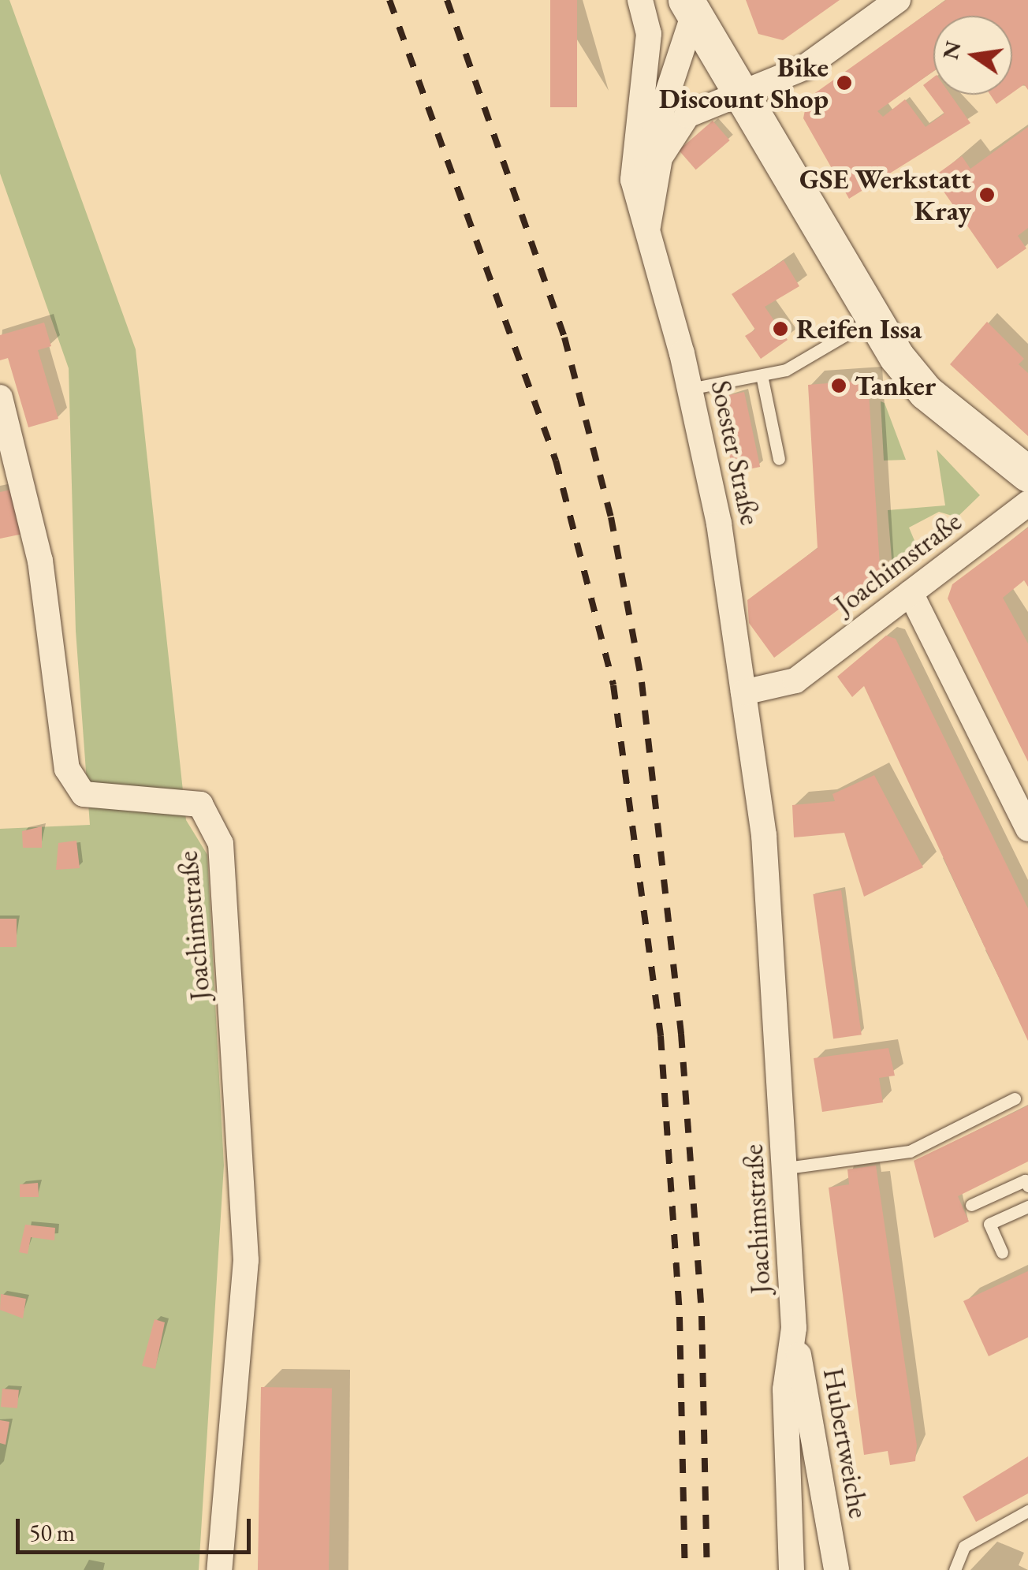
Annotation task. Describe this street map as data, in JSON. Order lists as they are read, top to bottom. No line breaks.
{"streets":{"street":["Soester Straße","Joachimstraße","Hubertweiche"]},"crossings":[["Soester Straße","Joachimstraße"],["Joachimstraße","Hubertweiche"]],"places":["Bike Discount Shop","GSE Werkstatt Kray","Reifen Issa","Tanker"],"scale_bar":"50 m","north":"left"}
